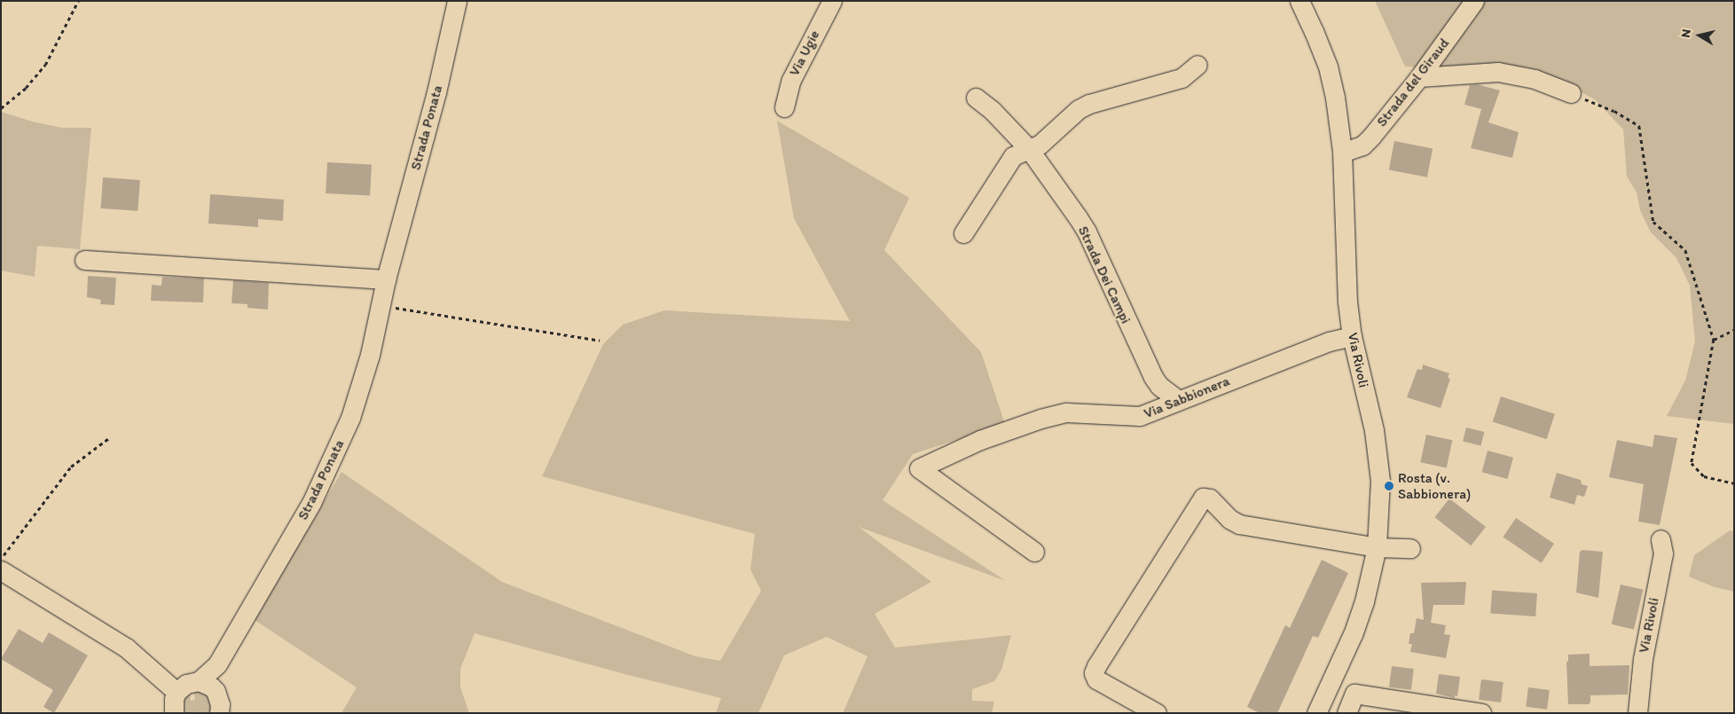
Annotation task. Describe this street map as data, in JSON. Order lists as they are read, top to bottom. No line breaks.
{"streets":{"street":["Via Ugie","Strada del Giraud","Strada Ponata","Strada Dei Campi","Via Rivoli","Via Sabbionera"]},"crossings":[["Strada del Giraud","Via Rivoli"],["Strada Dei Campi","Via Sabbionera"],["Via Rivoli","Via Sabbionera"]],"places":["Rosta (v. Sabbionera)"],"north":"left"}
